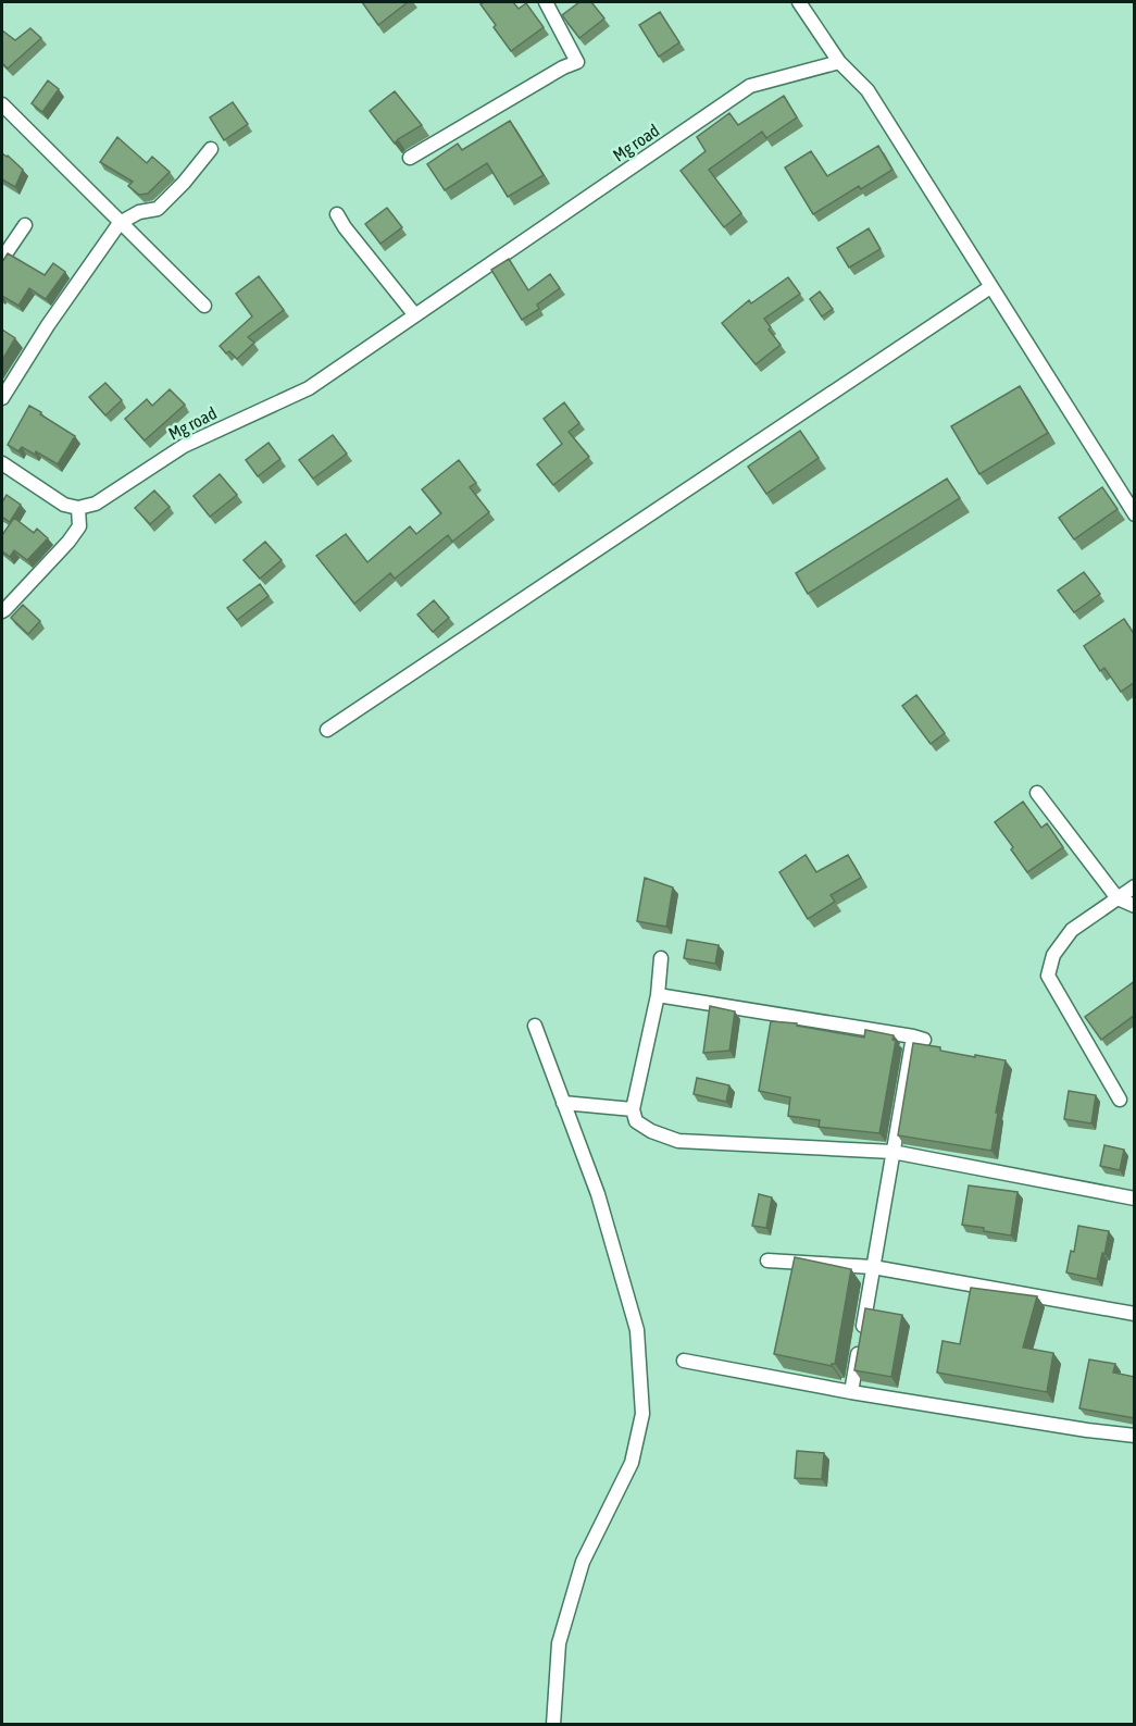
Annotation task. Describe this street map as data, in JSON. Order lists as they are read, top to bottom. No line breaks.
{"streets":{"street":["Mg road"]}}
